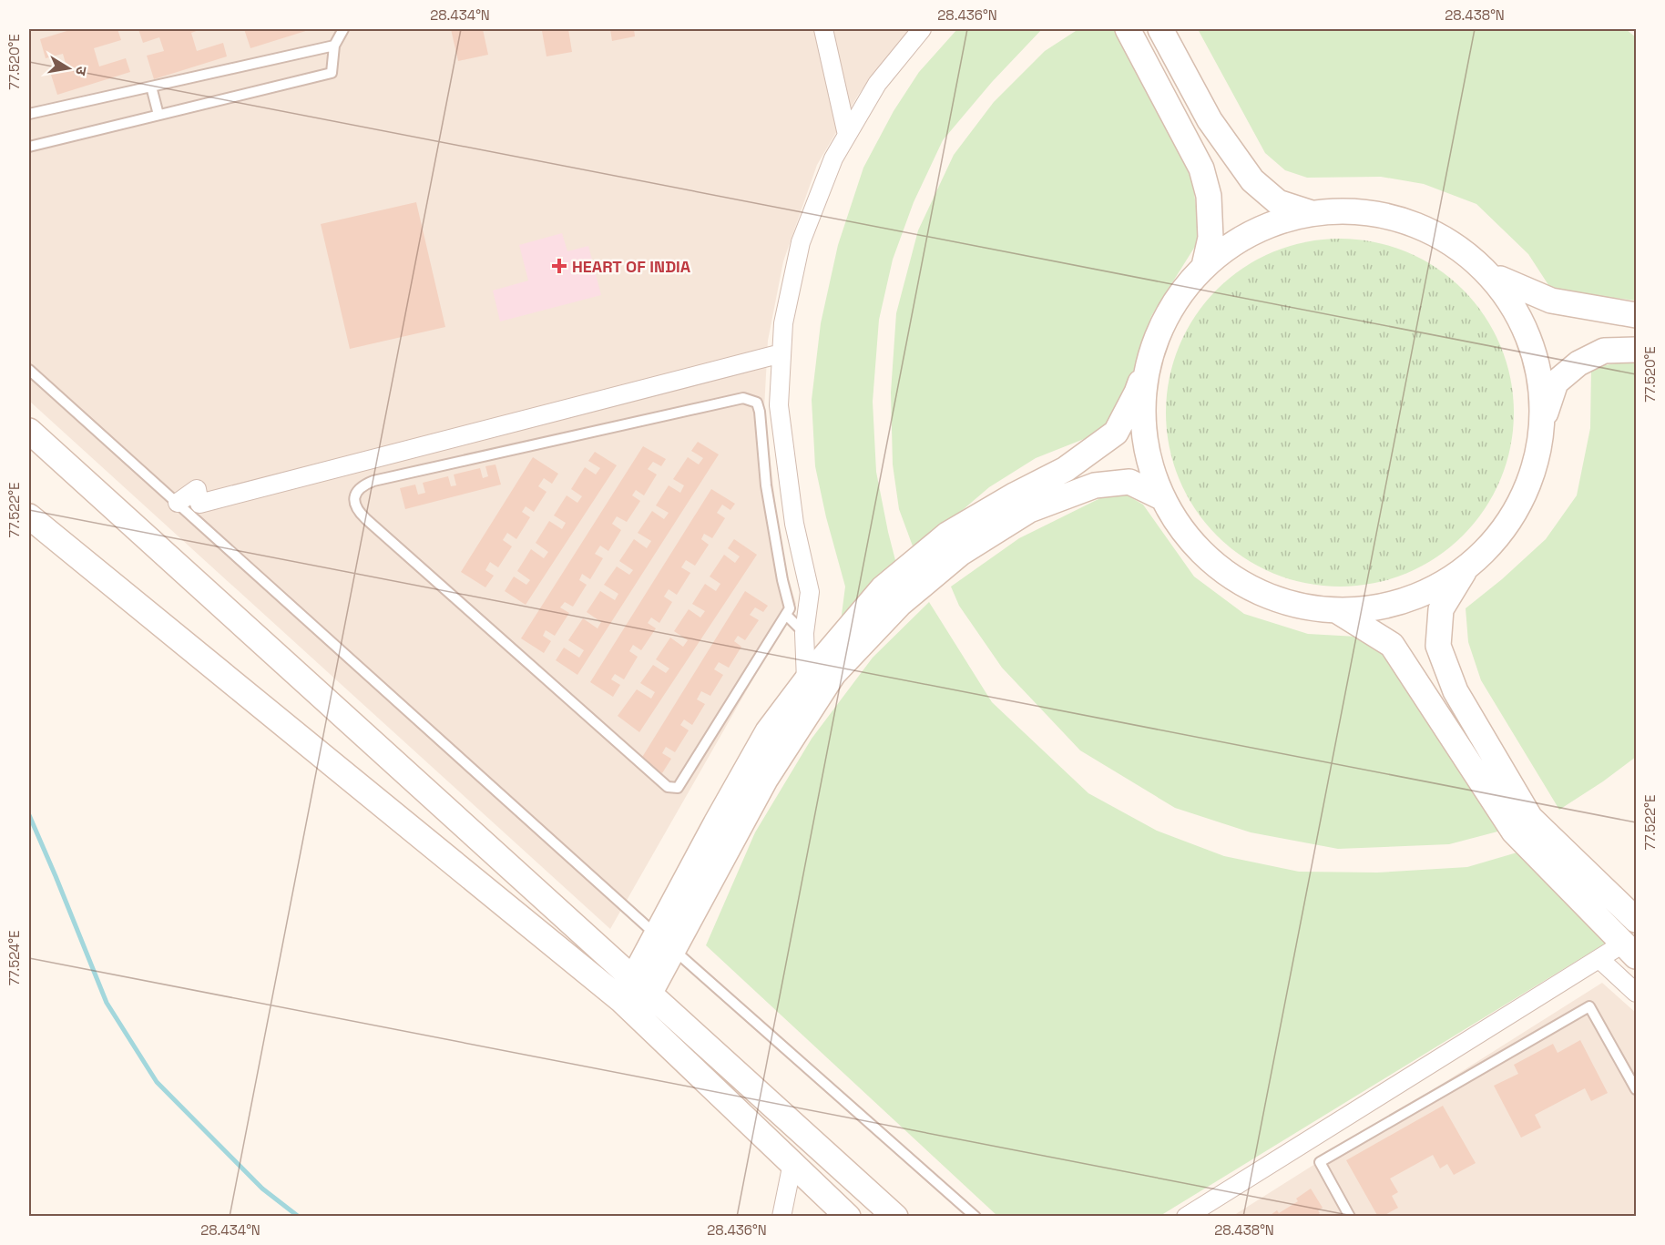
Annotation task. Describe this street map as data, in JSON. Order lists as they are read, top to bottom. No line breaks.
{"places":{"health":["HEART OF INDIA"]},"north":"right","coordinates":["28.434°N","28.436°N","28.438°N","77.520°E","77.522°E","77.524°E"]}
